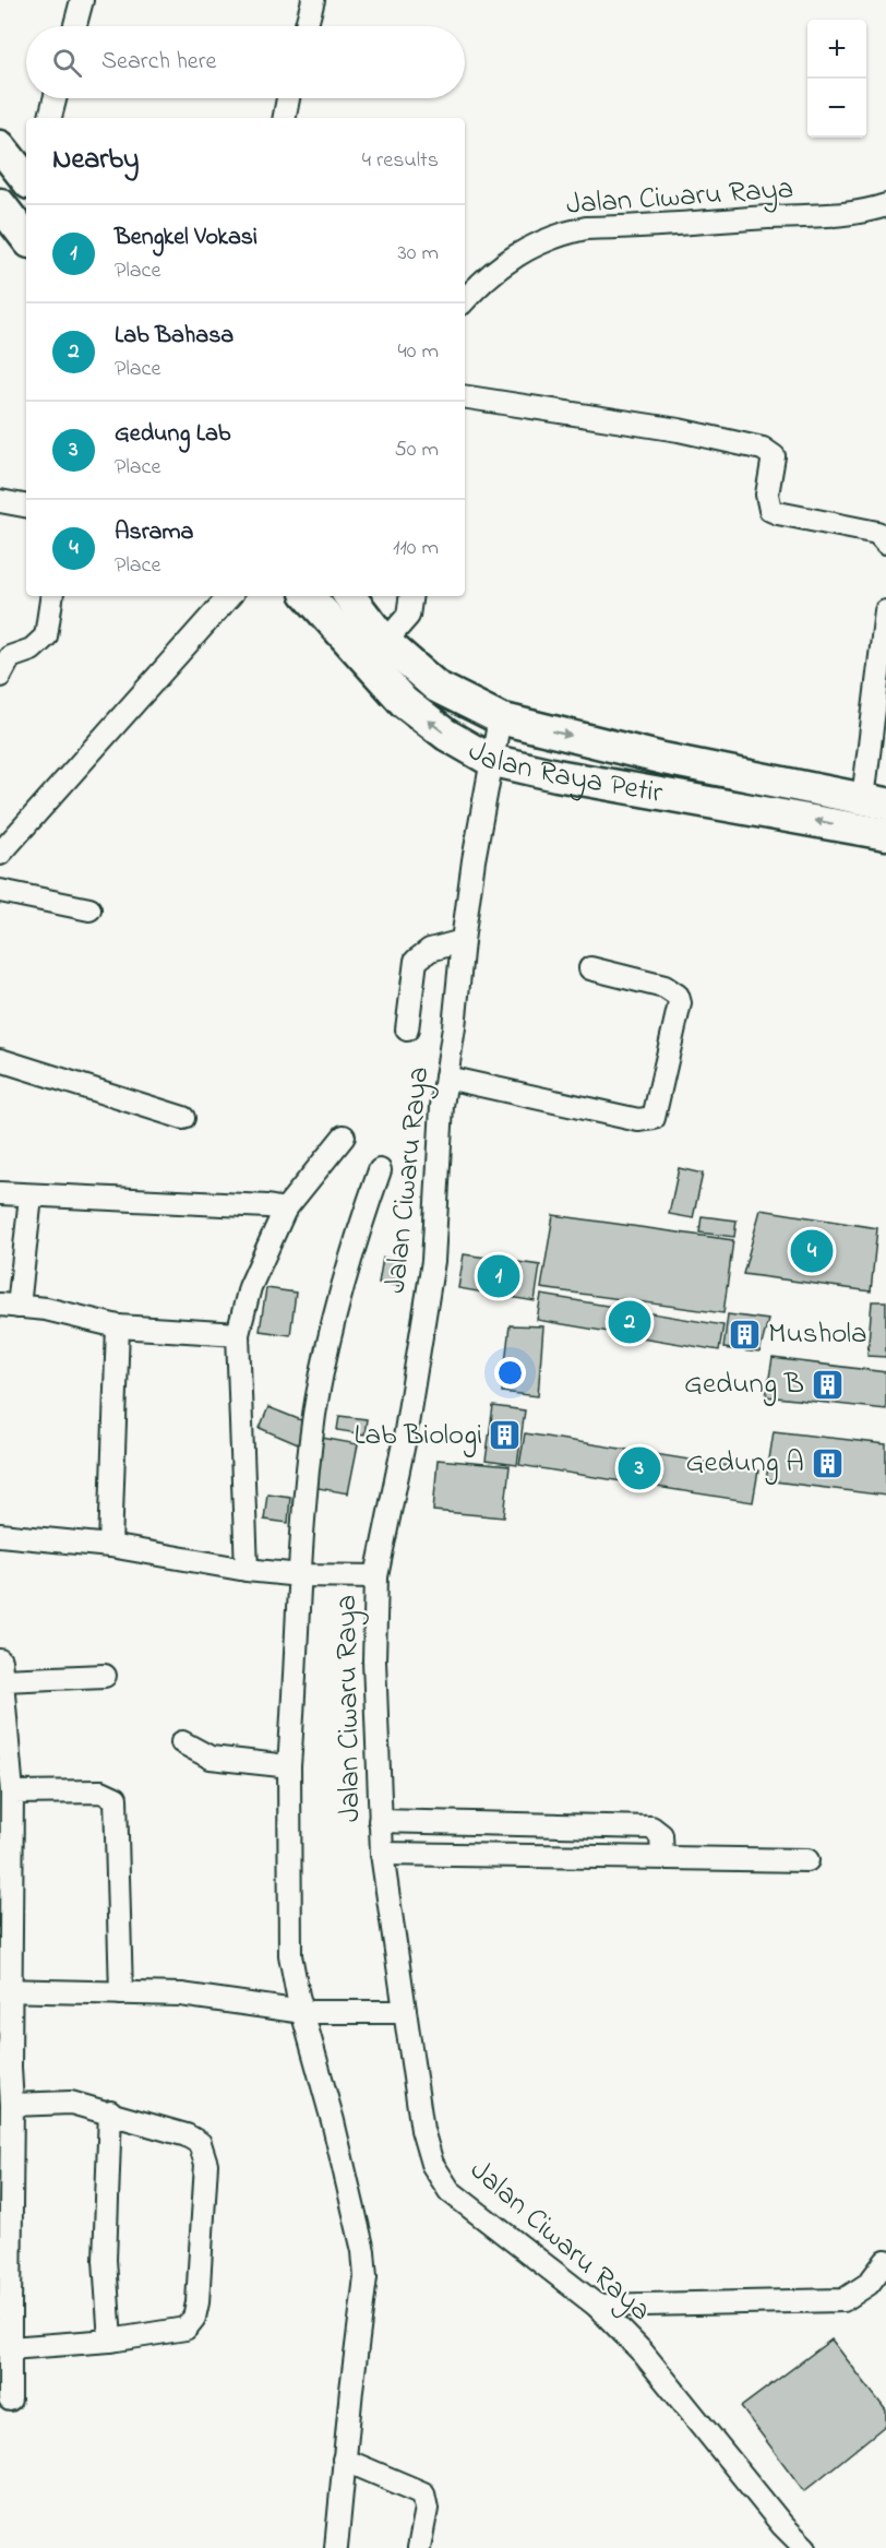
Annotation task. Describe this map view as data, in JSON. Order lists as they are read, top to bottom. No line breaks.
{"streets":{"main road":["Jalan Raya Petir"],"street":["Jalan Ciwaru Raya"]},"crossings":[["Jalan Ciwaru Raya","Jalan Raya Petir"]],"places":{"building":["Mushola","Gedung B","Lab Biologi","Gedung A"]},"page":{"map_buttons":["+","−"],"search":"Search here","heading":["Nearby","4 results"],"list":[{"mark":"1","name":"Bengkel Vokasi","note":"Place","value":"30 m"},{"mark":"2","name":"Lab Bahasa","note":"Place","value":"40 m"},{"mark":"3","name":"Gedung Lab","note":"Place","value":"50 m"},{"mark":"4","name":"Asrama","note":"Place","value":"110 m"}],"pins":["4","1","2","3"]}}
